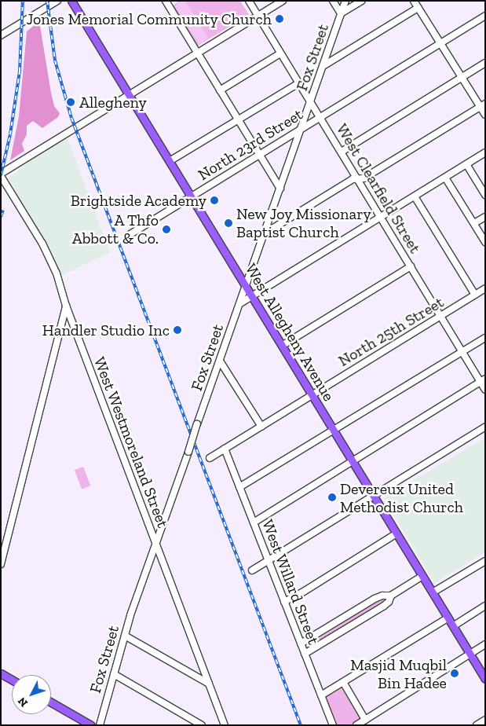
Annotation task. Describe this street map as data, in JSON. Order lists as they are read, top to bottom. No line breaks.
{"streets":{"main road":["West Allegheny Avenue"],"street":["Fox Street","North 23rd Street","West Clearfield Street","North 25th Street","West Westmoreland Street","West Willard Street"]},"crossings":[["Fox Street","North 23rd Street"],["Fox Street","West Clearfield Street"],["Fox Street","West Allegheny Avenue"],["Fox Street","West Westmoreland Street"],["North 23rd Street","West Clearfield Street"],["North 23rd Street","West Allegheny Avenue"],["West Clearfield Street","North 25th Street"],["North 25th Street","West Allegheny Avenue"],["North 25th Street","West Willard Street"]],"places":["Jones Memorial Community Church","Allegheny","Brightside Academy","New Joy Missionary Baptist Church","A Thfo Abbott & Co.","Handler Studio Inc","Devereux United Methodist Church","Masjid Muqbil Bin Hadee"],"north":"bottom left"}
